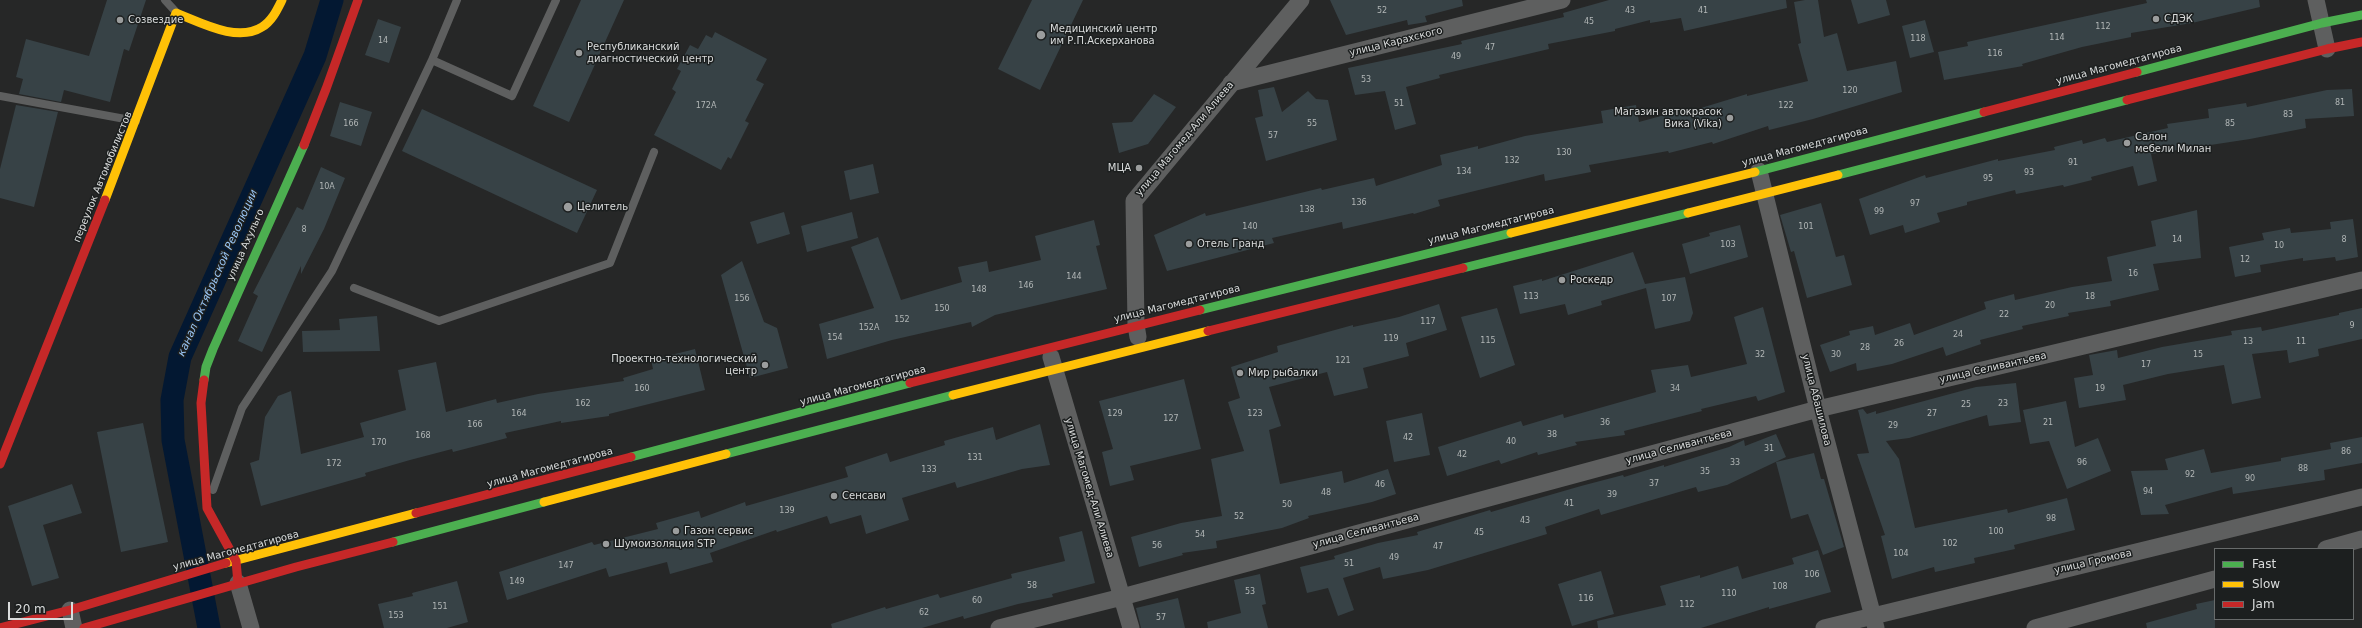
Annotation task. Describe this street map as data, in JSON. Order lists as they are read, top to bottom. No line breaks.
{"streets":{"main road":["улица Магомедтагирова","переулок Автомобилистов","улица Ахульго"],"street":["улица Карахского","улица Магомед-Али Алиева","улица Селивантьева","улица Абашилова","улица Громова"]},"crossings":[["улица Карахского","улица Магомед-Али Алиева"],["улица Магомедтагирова","улица Магомед-Али Алиева"],["улица Магомедтагирова","улица Абашилова"],["улица Магомед-Али Алиева","улица Селивантьева"],["улица Селивантьева","улица Абашилова"],["улица Абашилова","улица Громова"]],"water":["канал Октябрьской Революции"],"places":["СДЭК","Созвездие","Медицинский центр им Р.П.Аскерханова","Республиканский диагностический центр","Магазин автокрасок Вика (Vika)","Салон мебели Милан","МЦА","Целитель","Отель Гранд","Роскедр","Проектно-технологический центр","Мир рыбалки","Сенсави","Газон сервис","Шумоизоляция STP"],"house_numbers":["52","43","41","45","112","114","118","14","47","116","49","53","120","81","51","172А","122","83","166","55","85","57","130","132","91","134","93","95","10А","136","97","138","99","140","101","8","14","8","103","10","12","16","144","146","148","113","18","156","107","20","150","22","152","117","9","152А","24","154","119","115","13","11","26","28","32","30","15","121","17","160","34","19","162","23","25","164","129","123","27","127","36","21","166","29","38","168","42","40","170","31","86","42","131","33","96","172","88","133","35","92","90","37","46","94","48","39","41","50","139","52","98","43","100","45","54","102","56","47","104","49","51","147","106","149","58","108","53","110","116","60","112","151","62","153","57"],"legend":["Fast","Slow","Jam"],"scale_bar":"20 m"}
